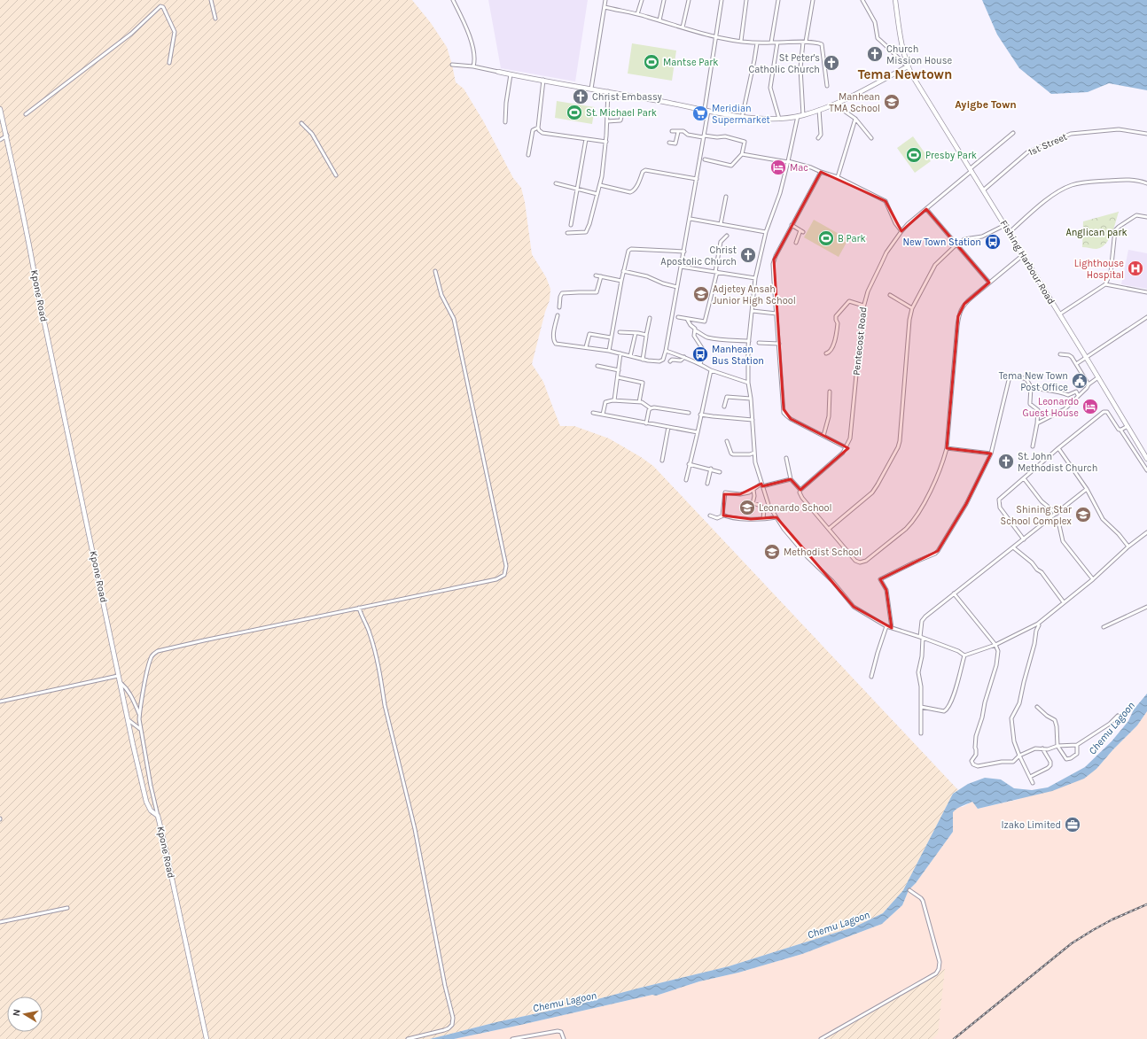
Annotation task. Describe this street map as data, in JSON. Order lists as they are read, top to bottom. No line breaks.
{"streets":{"main road":["Fishing Harbour Road","Kpone Road"],"street":["1st Street","Pentecost Road"]},"crossings":[["1st Street","Fishing Harbour Road"],["Fishing Harbour Road","Pentecost Road"]],"districts":["Tema Newtown","Ayigbe Town"],"water":["Chemu Lagoon"],"parks":["Anglican park"],"places":{"church":["Church Mission House","St Peter's Catholic Church","Christ Embassy","Christ Apostolic Church","St. John Methodist Church"],"sports":["Mantse Park","St. Michael Park","Presby Park","B Park"],"school or university":["Manhean TMA School","Adjetey Ansah Junior High School","Leonardo School","Shining Star School Complex","Methodist School"],"supermarket":["Meridian Supermarket"],"hotel":["Mac","Leonardo Guest House"],"bus stop":["New Town Station","Manhean Bus Station"],"hospital":["Lighthouse Hospital"],"public building":["Tema New Town Post Office"],"office":["Izako Limited"]},"north":"left"}
